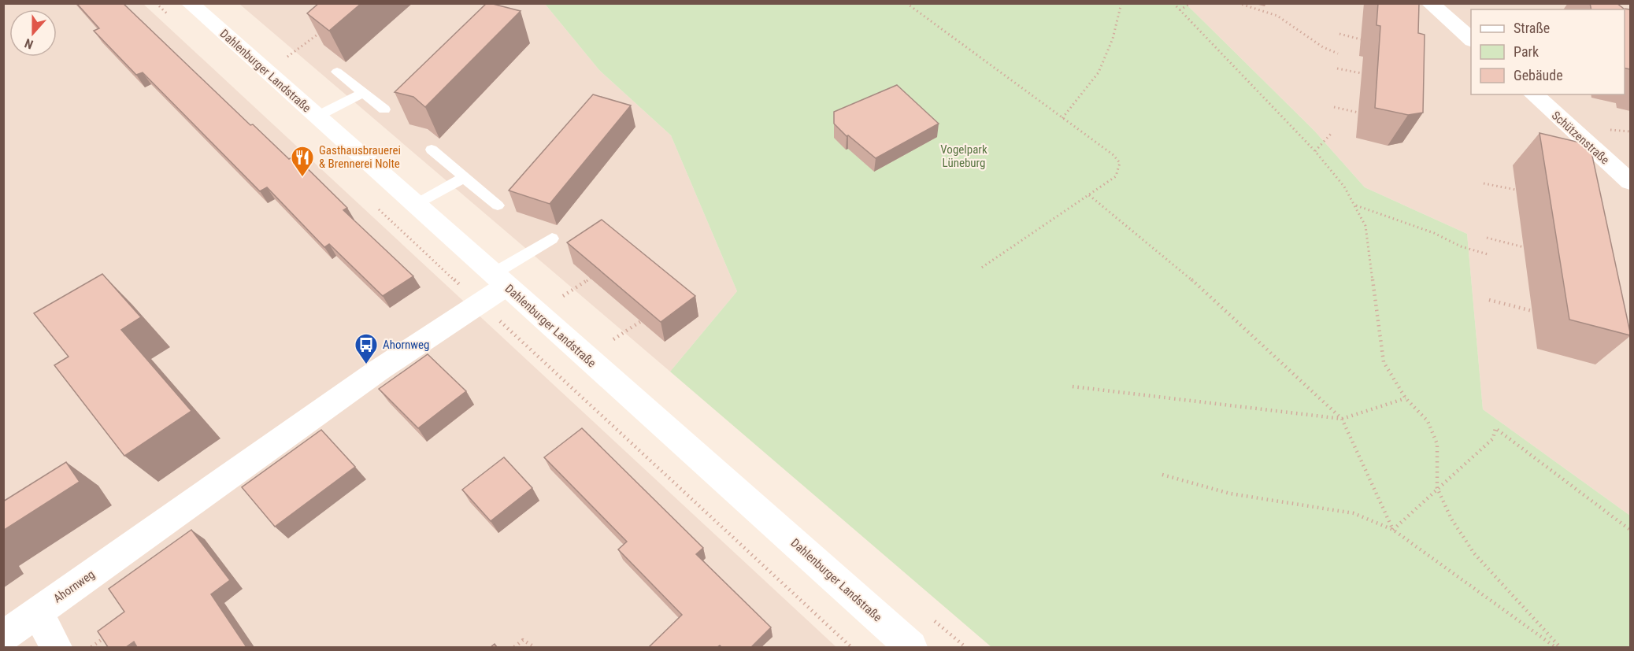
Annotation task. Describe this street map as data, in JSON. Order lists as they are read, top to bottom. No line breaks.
{"streets":{"main road":["Dahlenburger Landstraße","Schützenstraße","Ahornweg"]},"crossings":[["Dahlenburger Landstraße","Ahornweg"]],"parks":["Vogelpark Lüneburg"],"places":{"restaurant":["Gasthausbrauerei & Brennerei Nolte"],"bus stop":["Ahornweg"]},"legend":["Straße","Park","Gebäude"],"north":"bottom"}
